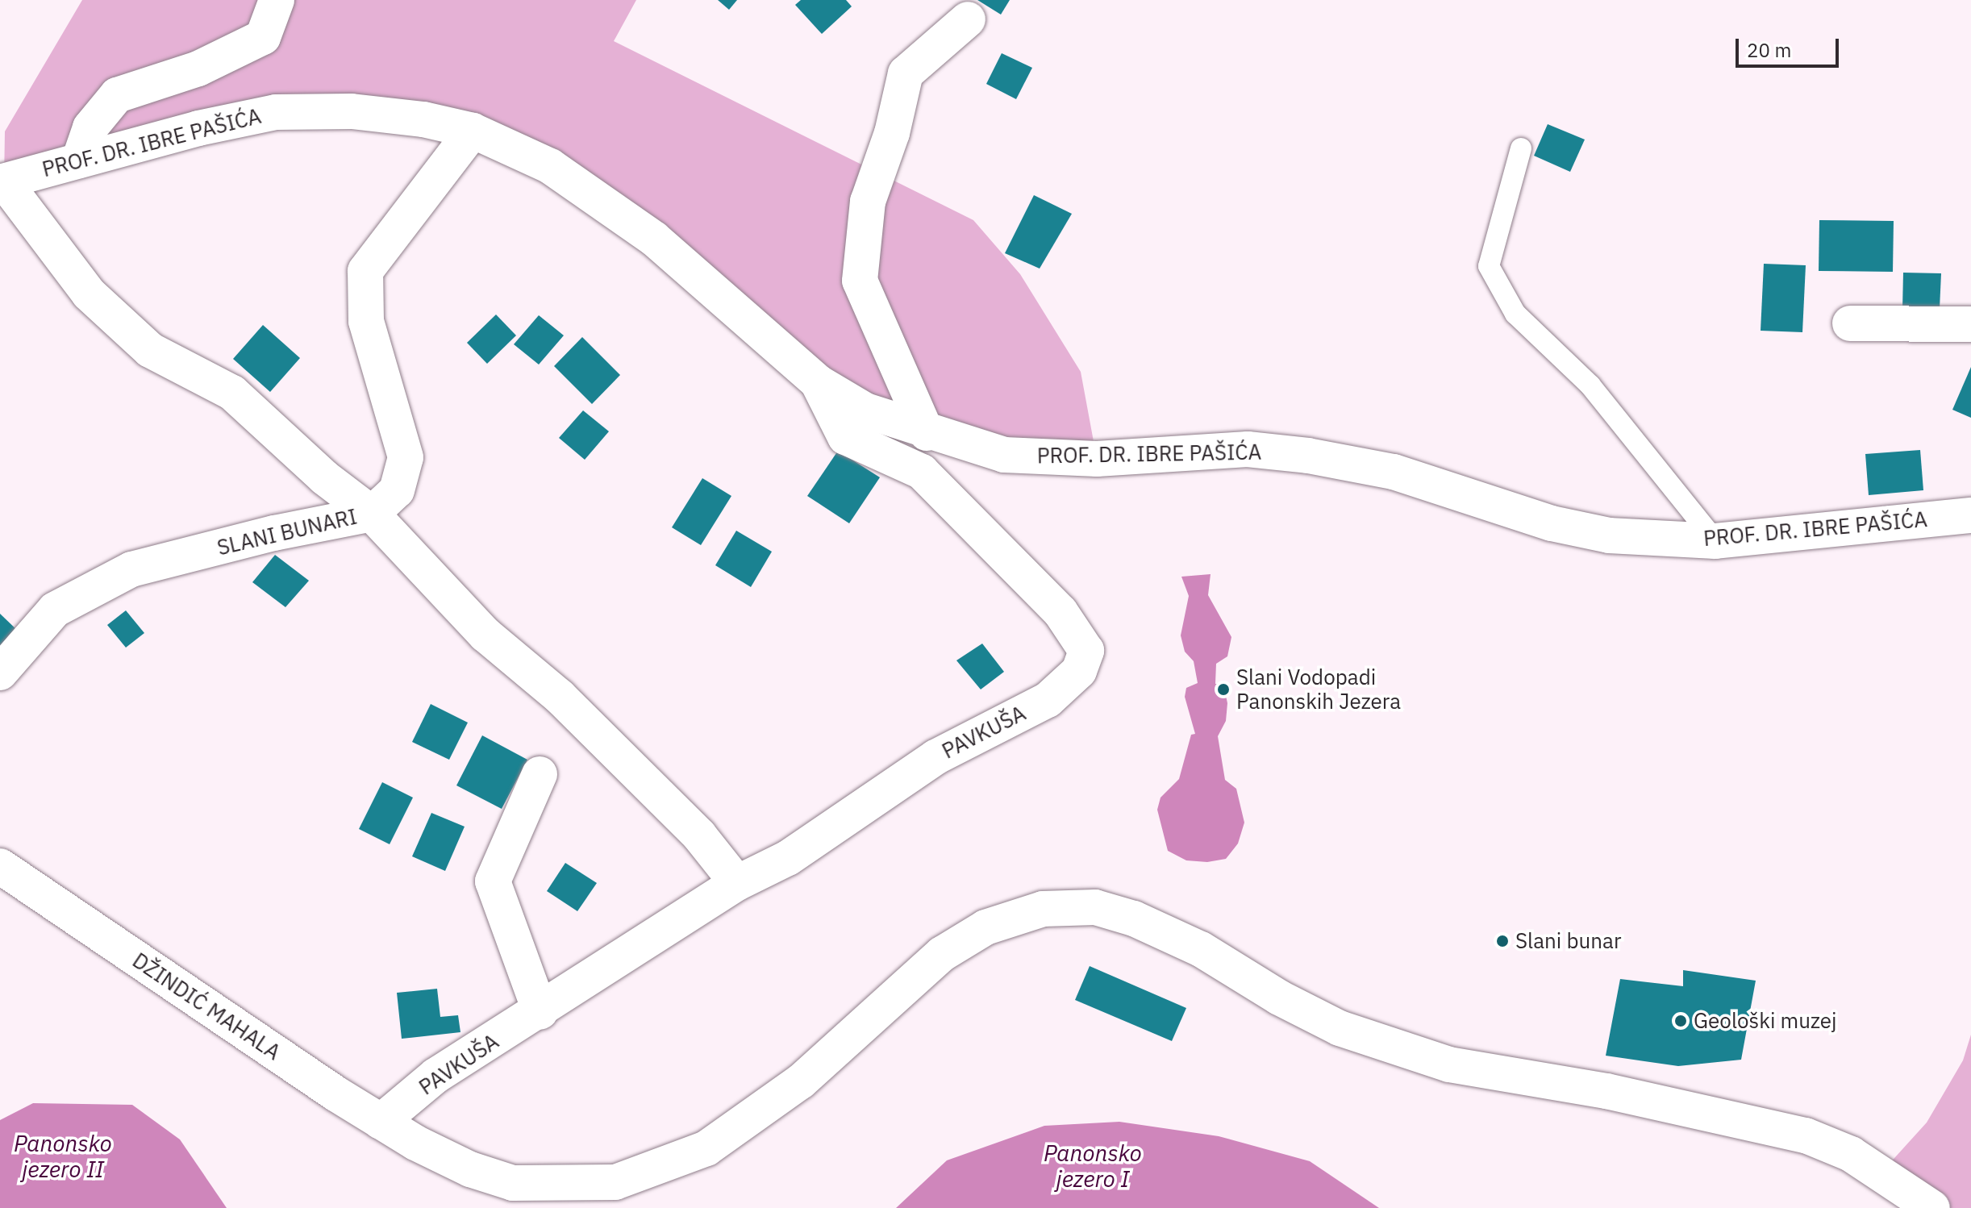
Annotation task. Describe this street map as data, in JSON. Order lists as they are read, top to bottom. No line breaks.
{"streets":{"street":["PROF. DR. IBRE PAŠIĆA","SLANI BUNARI","PAVKUŠA","DŽINDIĆ MAHALA"]},"crossings":[["PROF. DR. IBRE PAŠIĆA","SLANI BUNARI"],["PROF. DR. IBRE PAŠIĆA","PAVKUŠA"],["PAVKUŠA","DŽINDIĆ MAHALA"]],"water":["Panonsko jezero II","Panonsko jezero I"],"places":["Slani Vodopadi Panonskih Jezera","Slani bunar","Geološki muzej"],"scale_bar":"20 m"}
